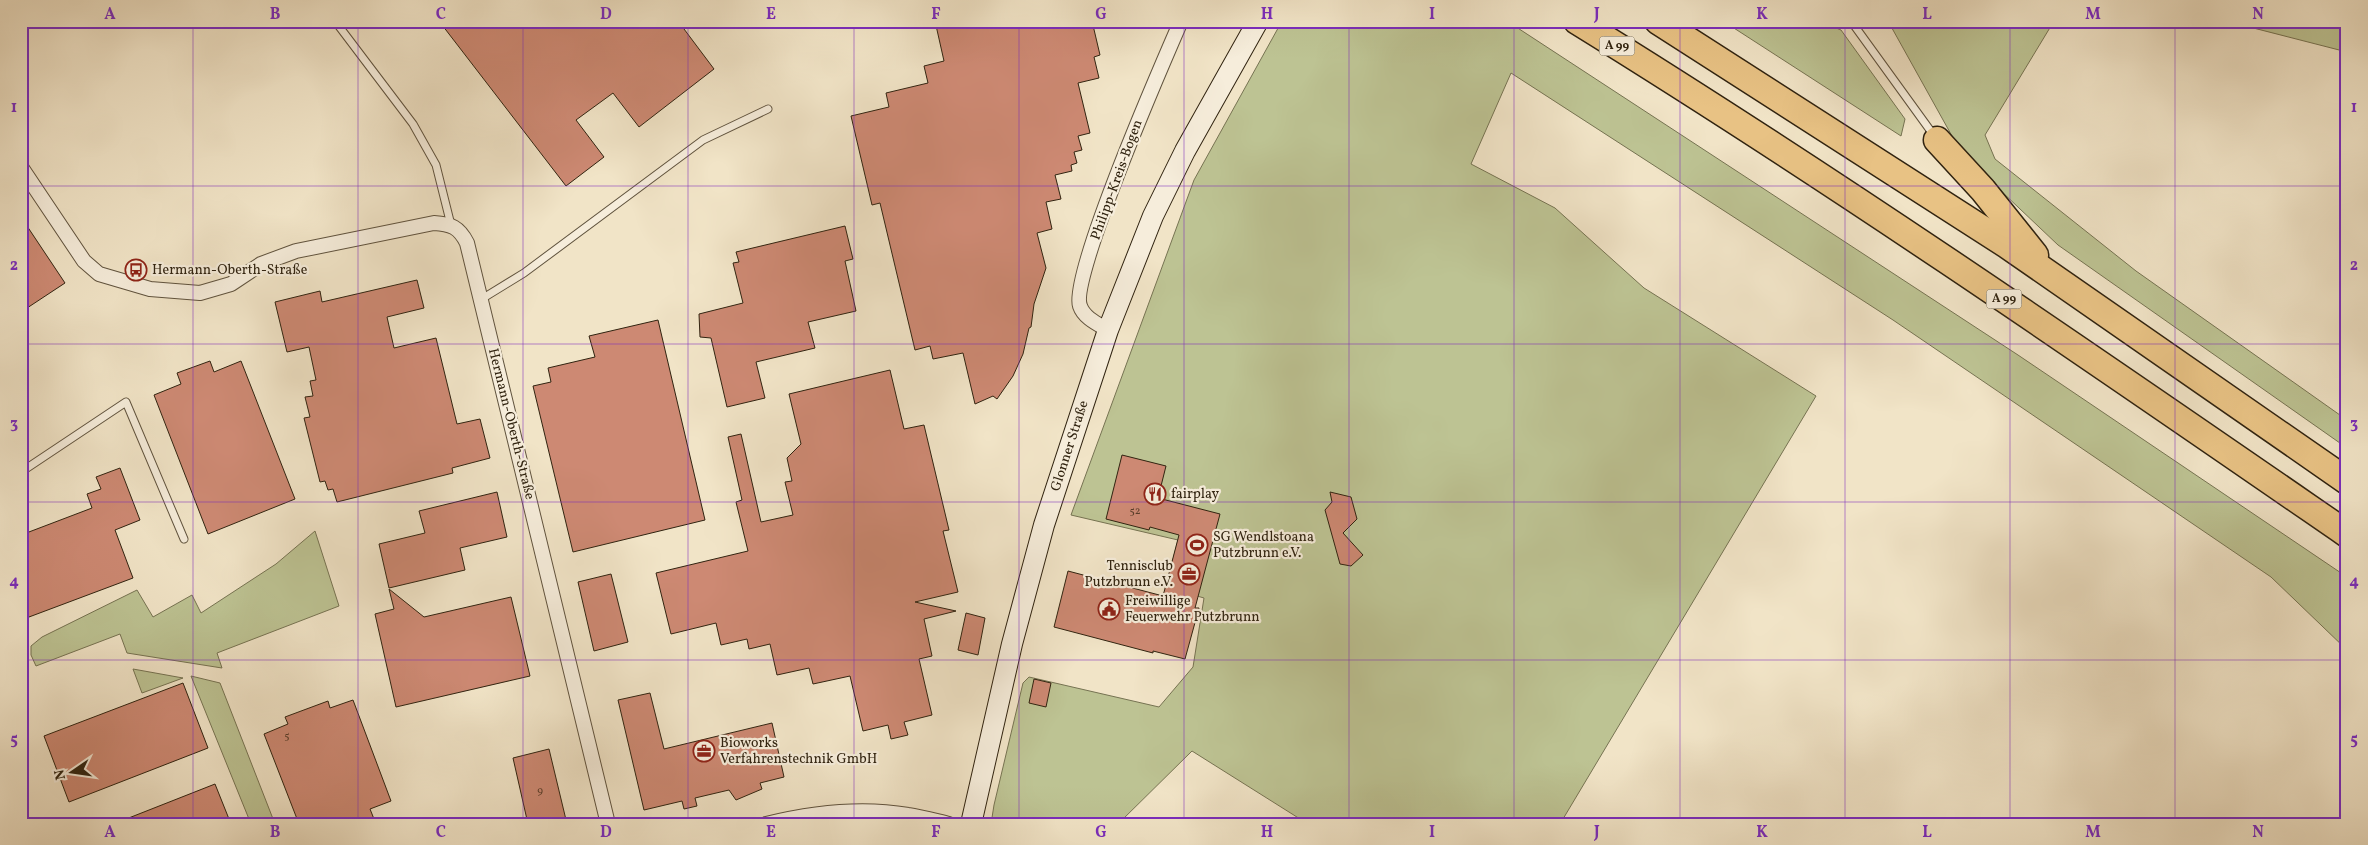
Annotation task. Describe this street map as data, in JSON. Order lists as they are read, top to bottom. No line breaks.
{"streets":{"highway":["A 99"],"street":["Philipp-Kreis-Bogen","Hermann-Oberth-Straße","Glonner Straße"]},"crossings":[["Philipp-Kreis-Bogen","Glonner Straße"]],"places":{"bus stop":["Hermann-Oberth-Straße"],"restaurant":["fairplay"],"sports":["SG Wendlstoana Putzbrunn e.V."],"office":["Tennisclub Putzbrunn e.V.","Bioworks Verfahrenstechnik GmbH"],"public building":["Freiwillige Feuerwehr Putzbrunn"]},"house_numbers":["52","5","9"],"north":"left","grid":{"columns":["A","B","C","D","E","F","G","H","I","J","K","L","M","N"],"rows":["1","2","3","4","5"]}}
